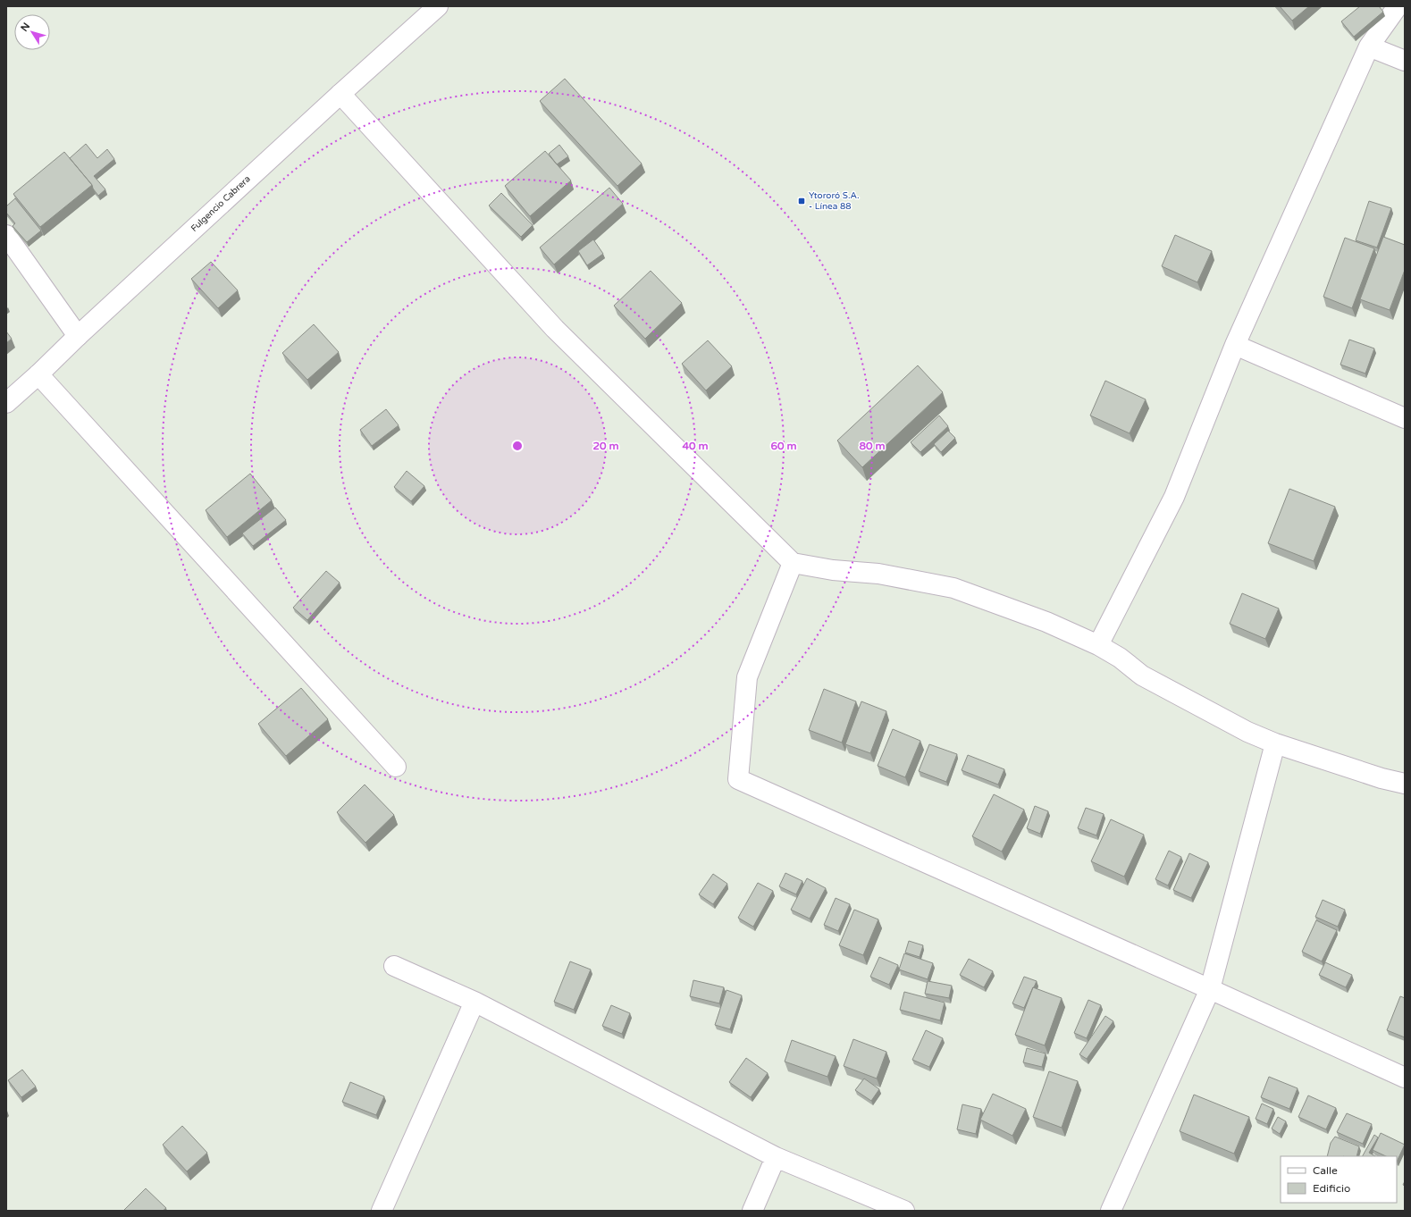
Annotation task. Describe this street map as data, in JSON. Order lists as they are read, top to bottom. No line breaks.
{"streets":{"street":["Fulgencio Cabrera"]},"places":{"transit":["Ytororó S.A. - Línea 88"]},"legend":["Calle","Edificio"],"north":"top left","rings":["20 m","40 m","60 m","80 m"]}
